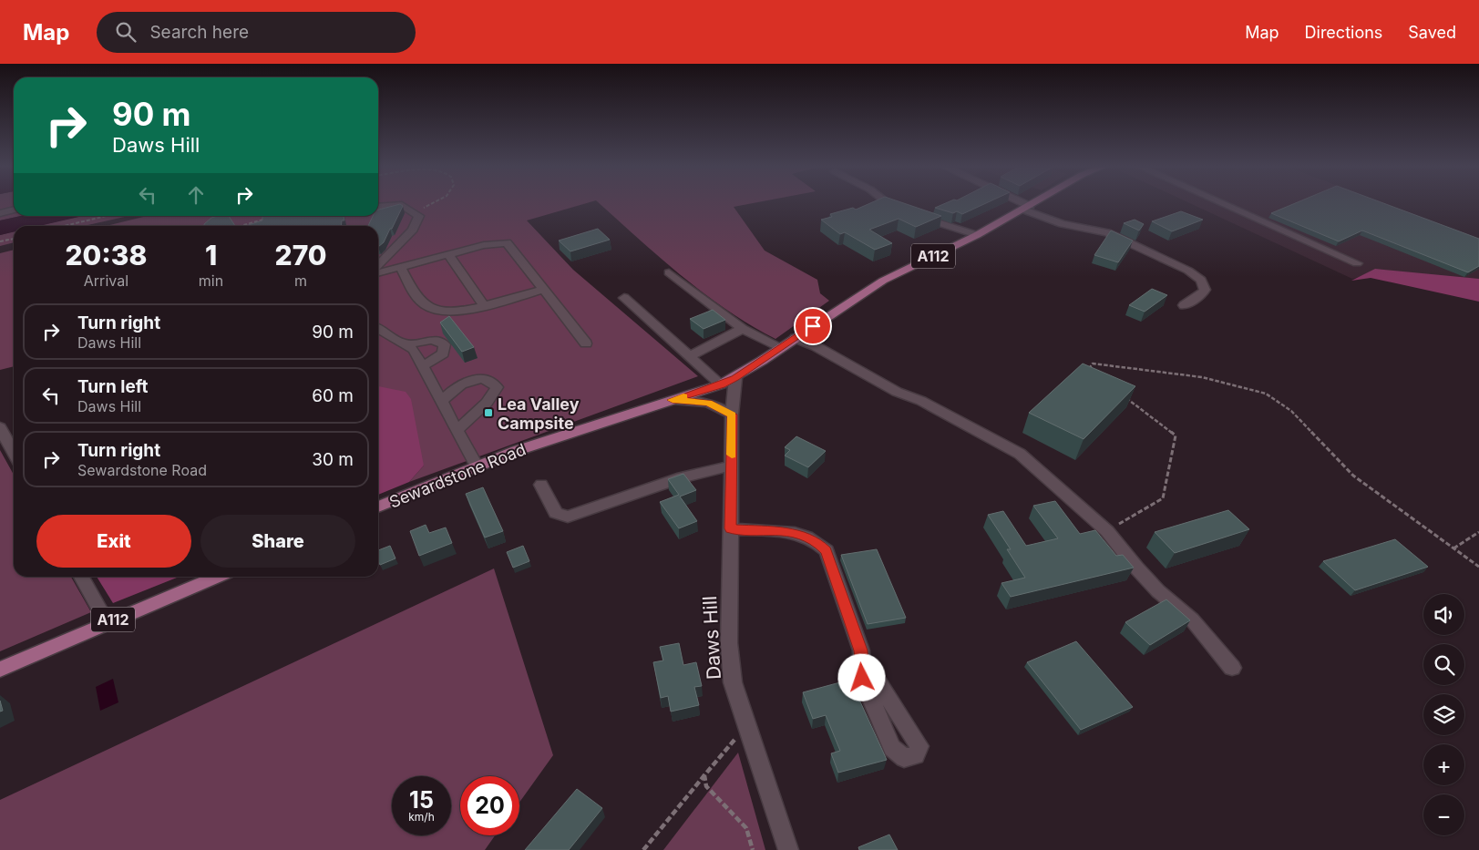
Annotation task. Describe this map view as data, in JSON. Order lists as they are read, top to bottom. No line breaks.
{"streets":{"main road":["A112","Sewardstone Road"],"street":["Daws Hill"]},"crossings":[["Sewardstone Road","Daws Hill"]],"places":{"transit":["Lea Valley Campsite"]},"page":{"header":"Map","search":"Search here","nav":["Map","Directions","Saved"],"turn":["90 m","Daws Hill"],"eta":["20:38","Arrival","1","min","270","m"],"list":[{"name":"Turn right","note":"Daws Hill","value":"90 m"},{"name":"Turn left","note":"Daws Hill","value":"60 m"},{"name":"Turn right","note":"Sewardstone Road","value":"30 m"}],"buttons":["Exit","Share"],"map_buttons":["+","−"],"speed":"15 km/h","limit":"20"}}
